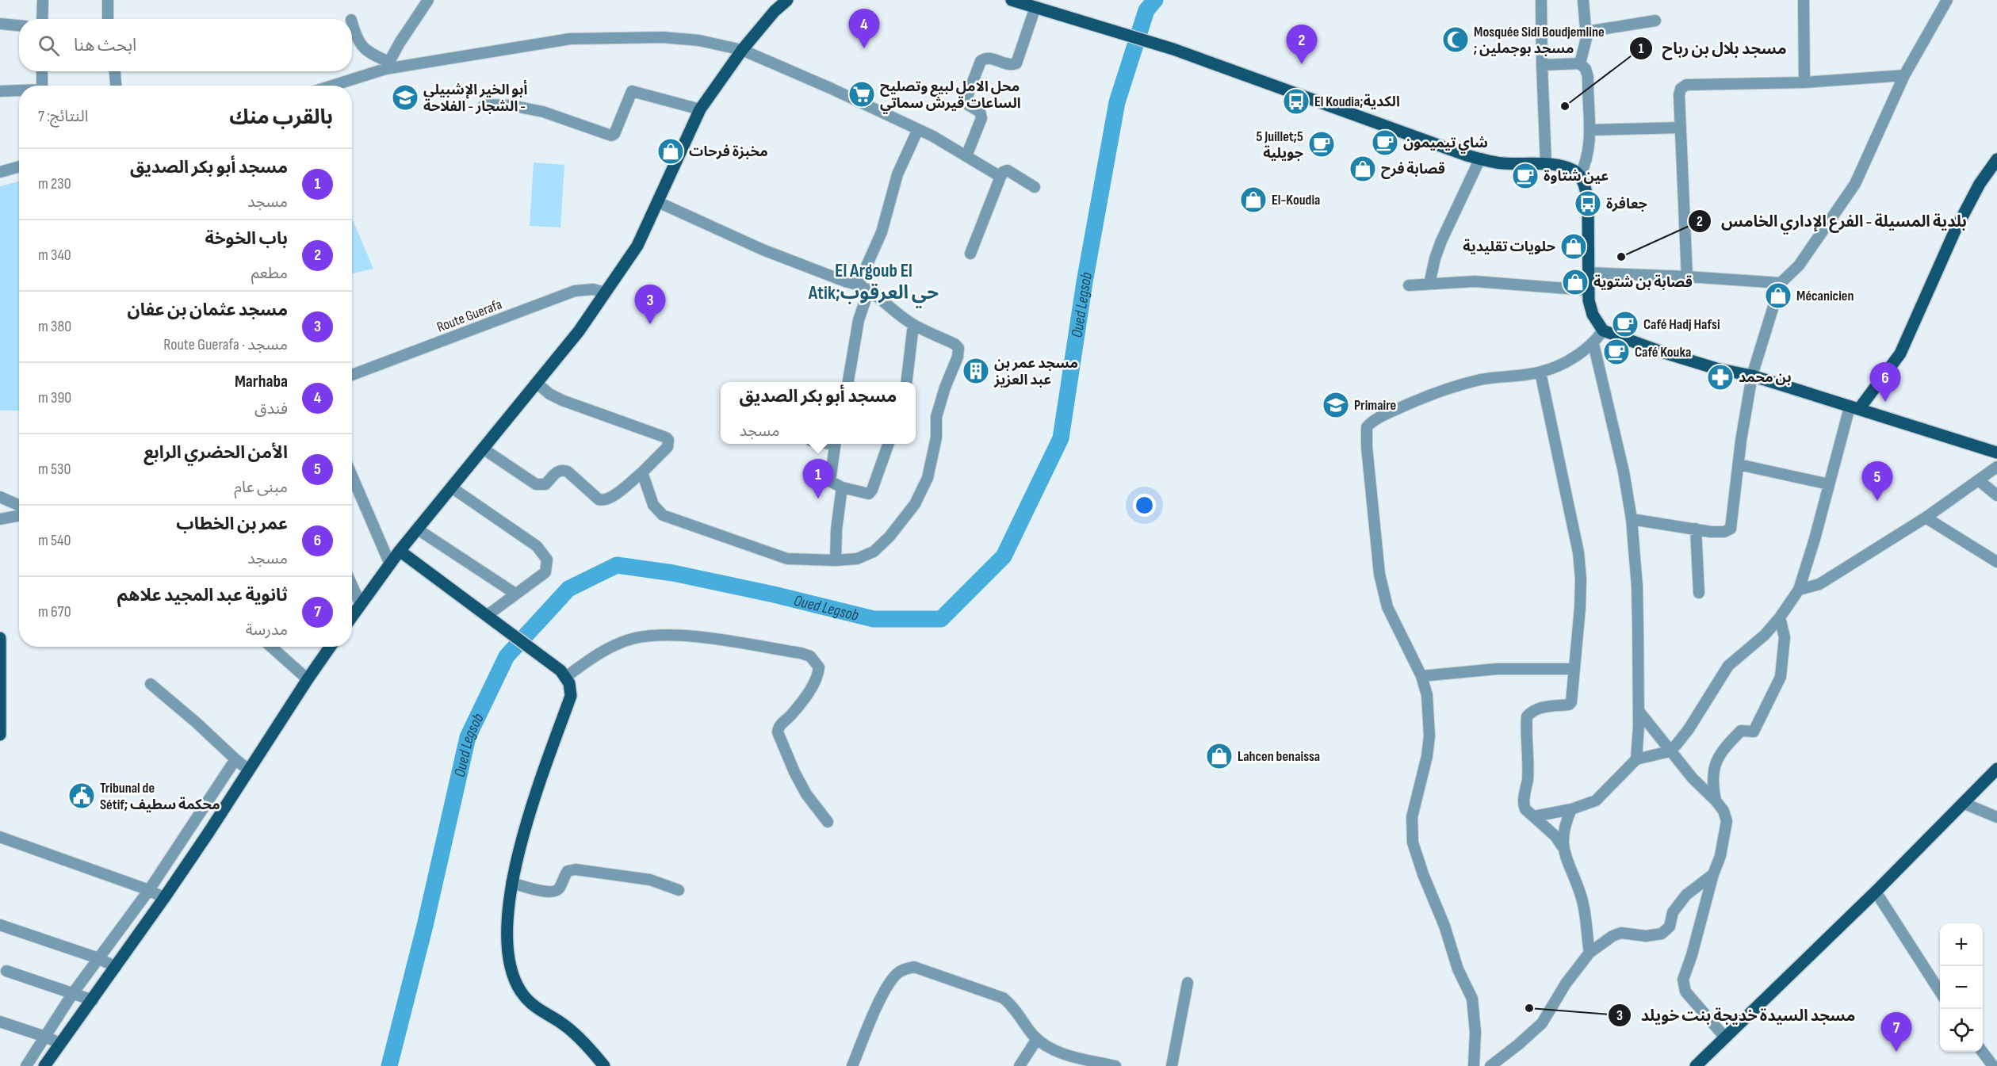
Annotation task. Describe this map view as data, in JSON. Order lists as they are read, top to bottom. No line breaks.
{"streets":{"street":["Route Guerafa"]},"districts":["El Argoub El Atik;حي العرقوب"],"water":["Oued Legsob"],"places":{"mosque":["Mosquée Sidi Boudjemline ; مسجد بوجملين"],"supermarket":["محل الامل لبيع وتصليح الساعات قيرش سماتي"],"school or university":["أبو الخير الإشبيلي الشجار - الفلاحة -","Primaire"],"bus stop":["El Koudia;الكدية","جعافرة"],"other":["مسجد بلال بن رباح","بلدية المسيلة - الفرع الإداري الخامس","مسجد السيدة خديجة بنت خويلد"],"cafe":["شاي تيميمون","5 Juillet;5 جويلية","عين شتاوة","Café Hadj Hafsi","Café Kouka"],"shop":["مخبزة فرحات","قصابة فرح","El-Koudia","حلويات تقليدية","قصابة بن شتوية","Mécanicien","Lahcen benaissa"],"building":["مسجد عمر بن عبد العزيز"],"pharmacy":["بن محمد"],"public building":["Tribunal de Sétif; محكمة سطيف"]},"page":{"pins":["4","2","3","6","1","5","7"],"search":"ابحث هنا","heading":["بالقرب منك","النتائج: 7"],"list":[{"mark":"1","name":"مسجد أبو بكر الصديق","note":"مسجد","value":"230 m"},{"mark":"2","name":"باب الخوخة","note":"مطعم","value":"340 m"},{"mark":"3","name":"مسجد عثمان بن عفان","note":"مسجد · Route Guerafa","value":"380 m"},{"mark":"4","name":"Marhaba","note":"فندق","value":"390 m"},{"mark":"5","name":"الأمن الحضري الرابع","note":"مبنى عام","value":"530 m"},{"mark":"6","name":"عمر بن الخطاب","note":"مسجد","value":"540 m"},{"mark":"7","name":"ثانوية عبد المجيد علاهم","note":"مدرسة","value":"670 m"}],"popup":["مسجد أبو بكر الصديق","مسجد"],"map_buttons":["+","−"]}}
